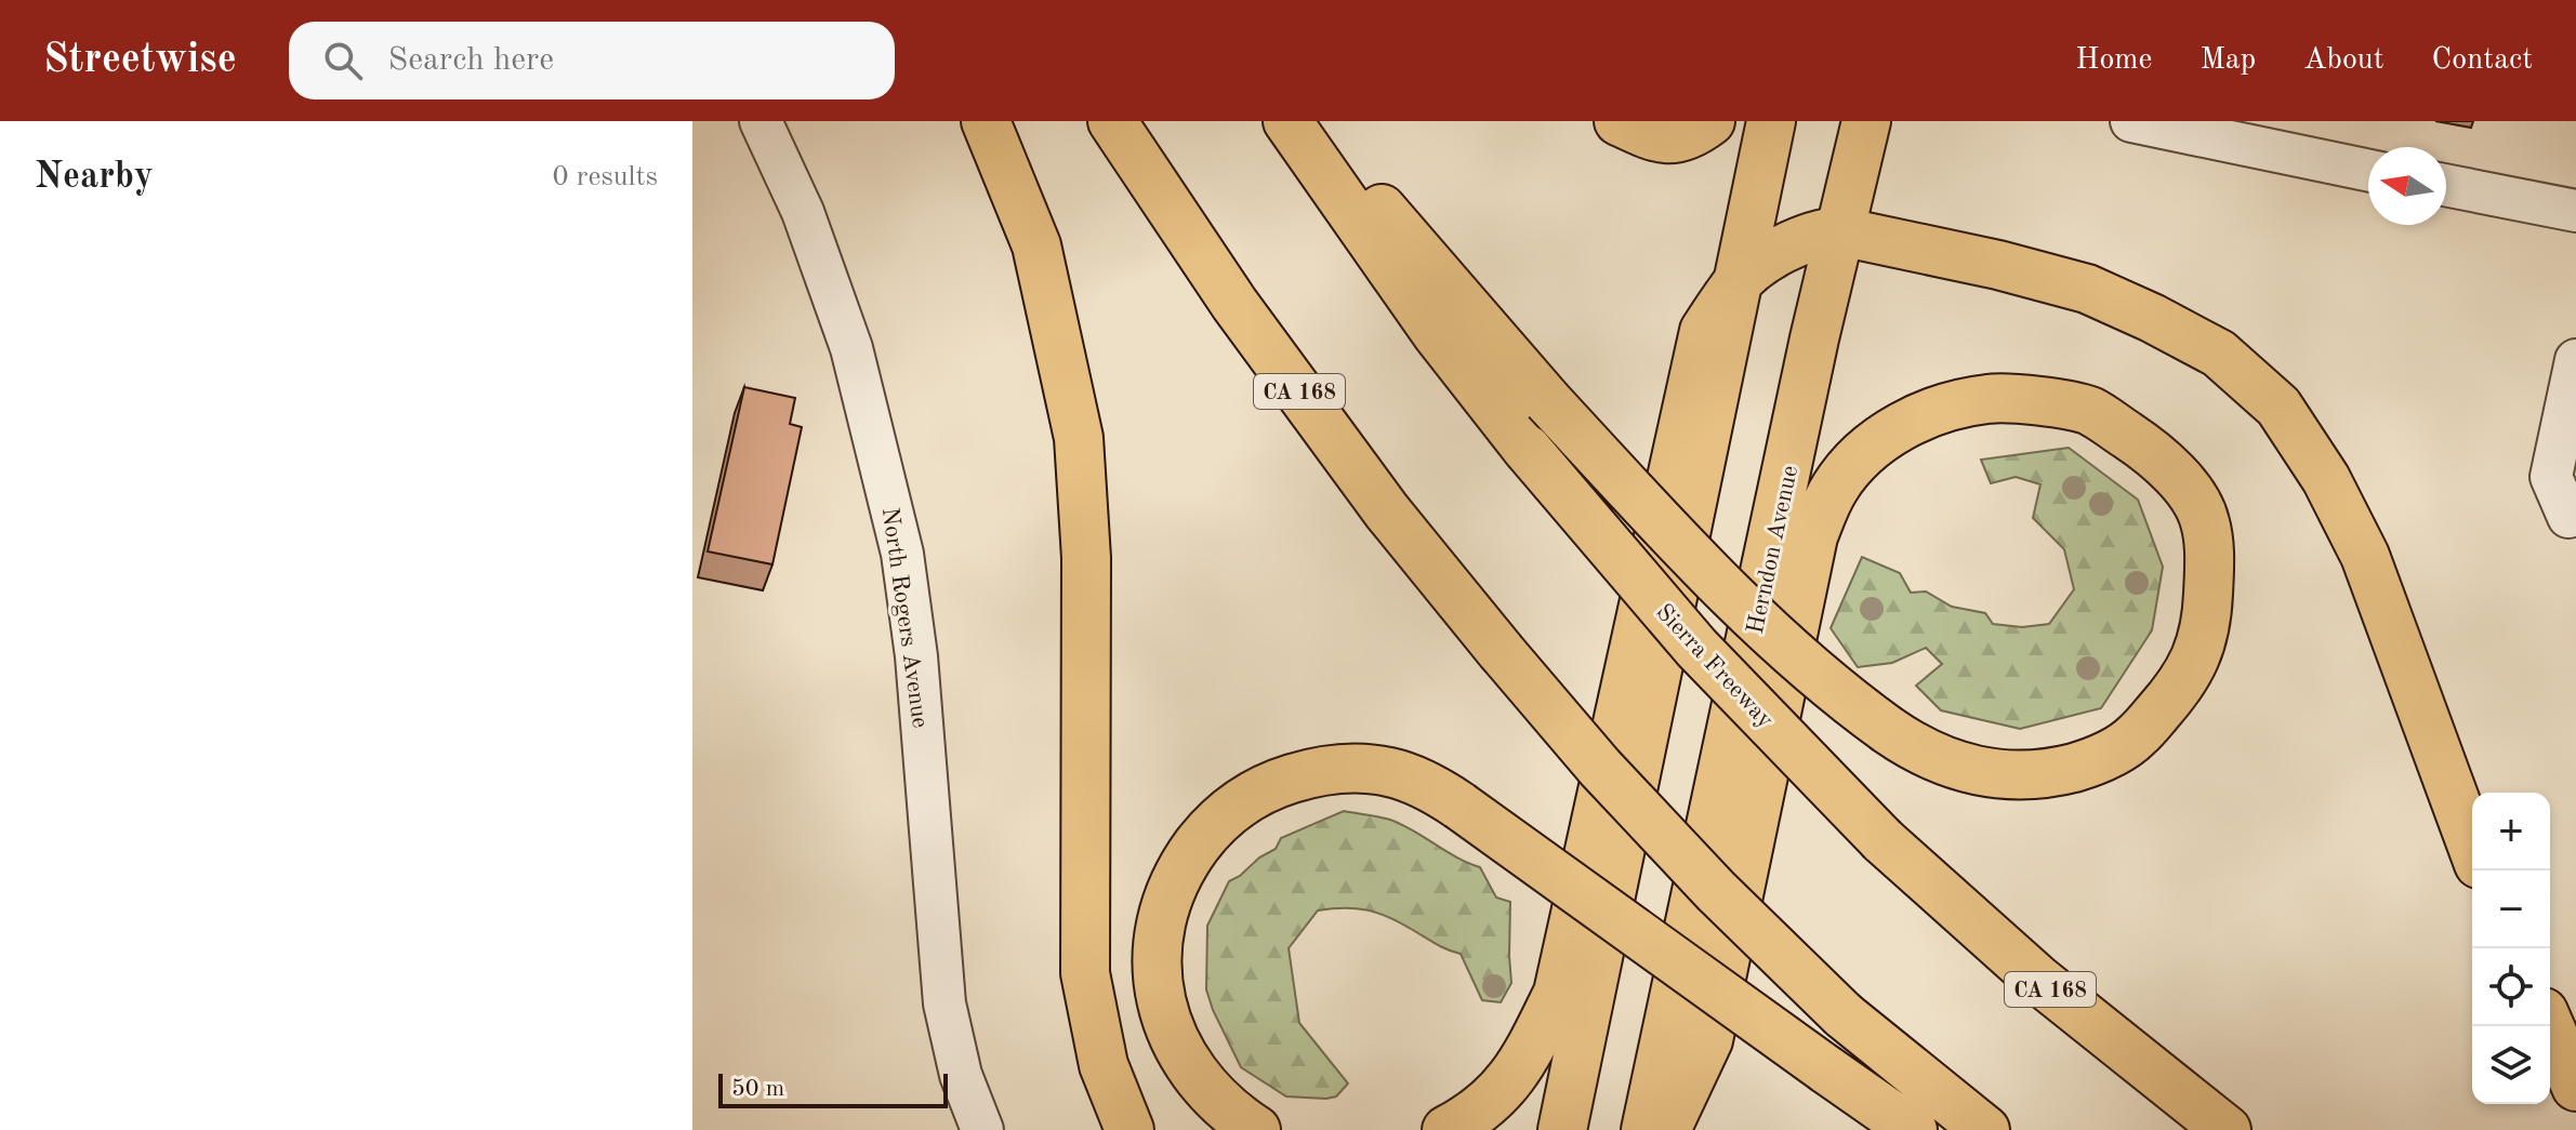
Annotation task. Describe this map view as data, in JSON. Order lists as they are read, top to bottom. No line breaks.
{"streets":{"main road":["CA 168","Herndon Avenue","Sierra Freeway"],"street":["North Rogers Avenue"]},"scale_bar":"50 m","north":"left","page":{"header":"Streetwise","search":"Search here","nav":["Home","Map","About","Contact"],"heading":["Nearby","0 results"],"map_buttons":["+","−"],"scale":"50 m"}}
